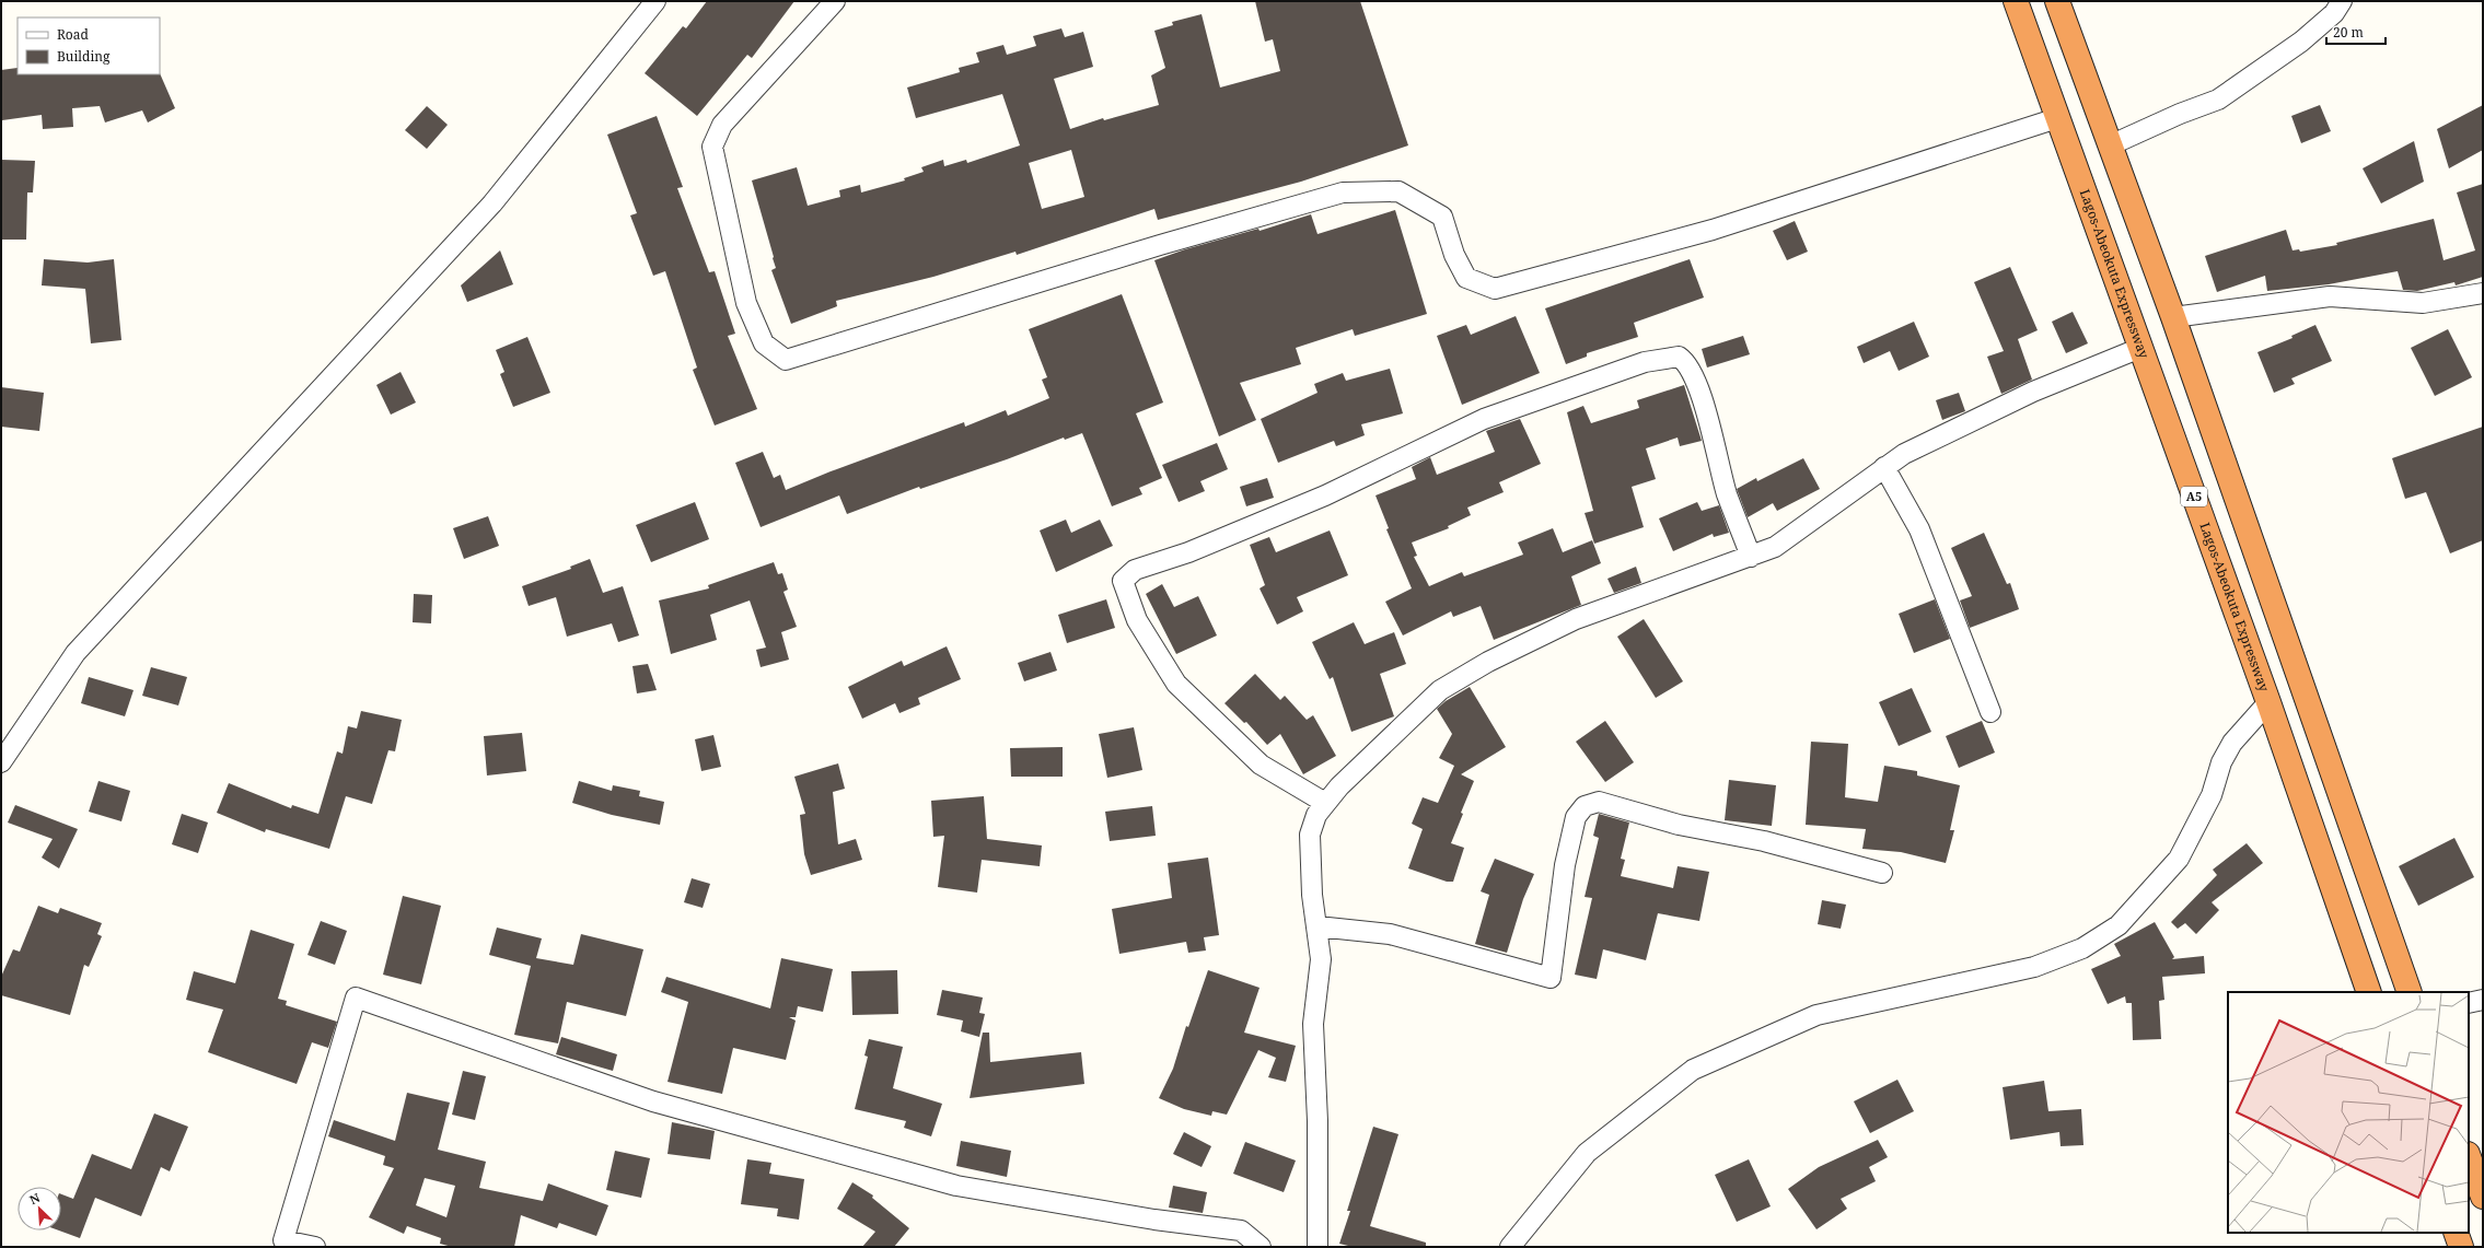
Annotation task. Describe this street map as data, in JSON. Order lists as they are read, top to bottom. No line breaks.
{"streets":{"highway":["Lagos-Abeokuta Expressway","A5"]},"legend":["Road","Building"],"scale_bar":"20 m","north":"top left"}
